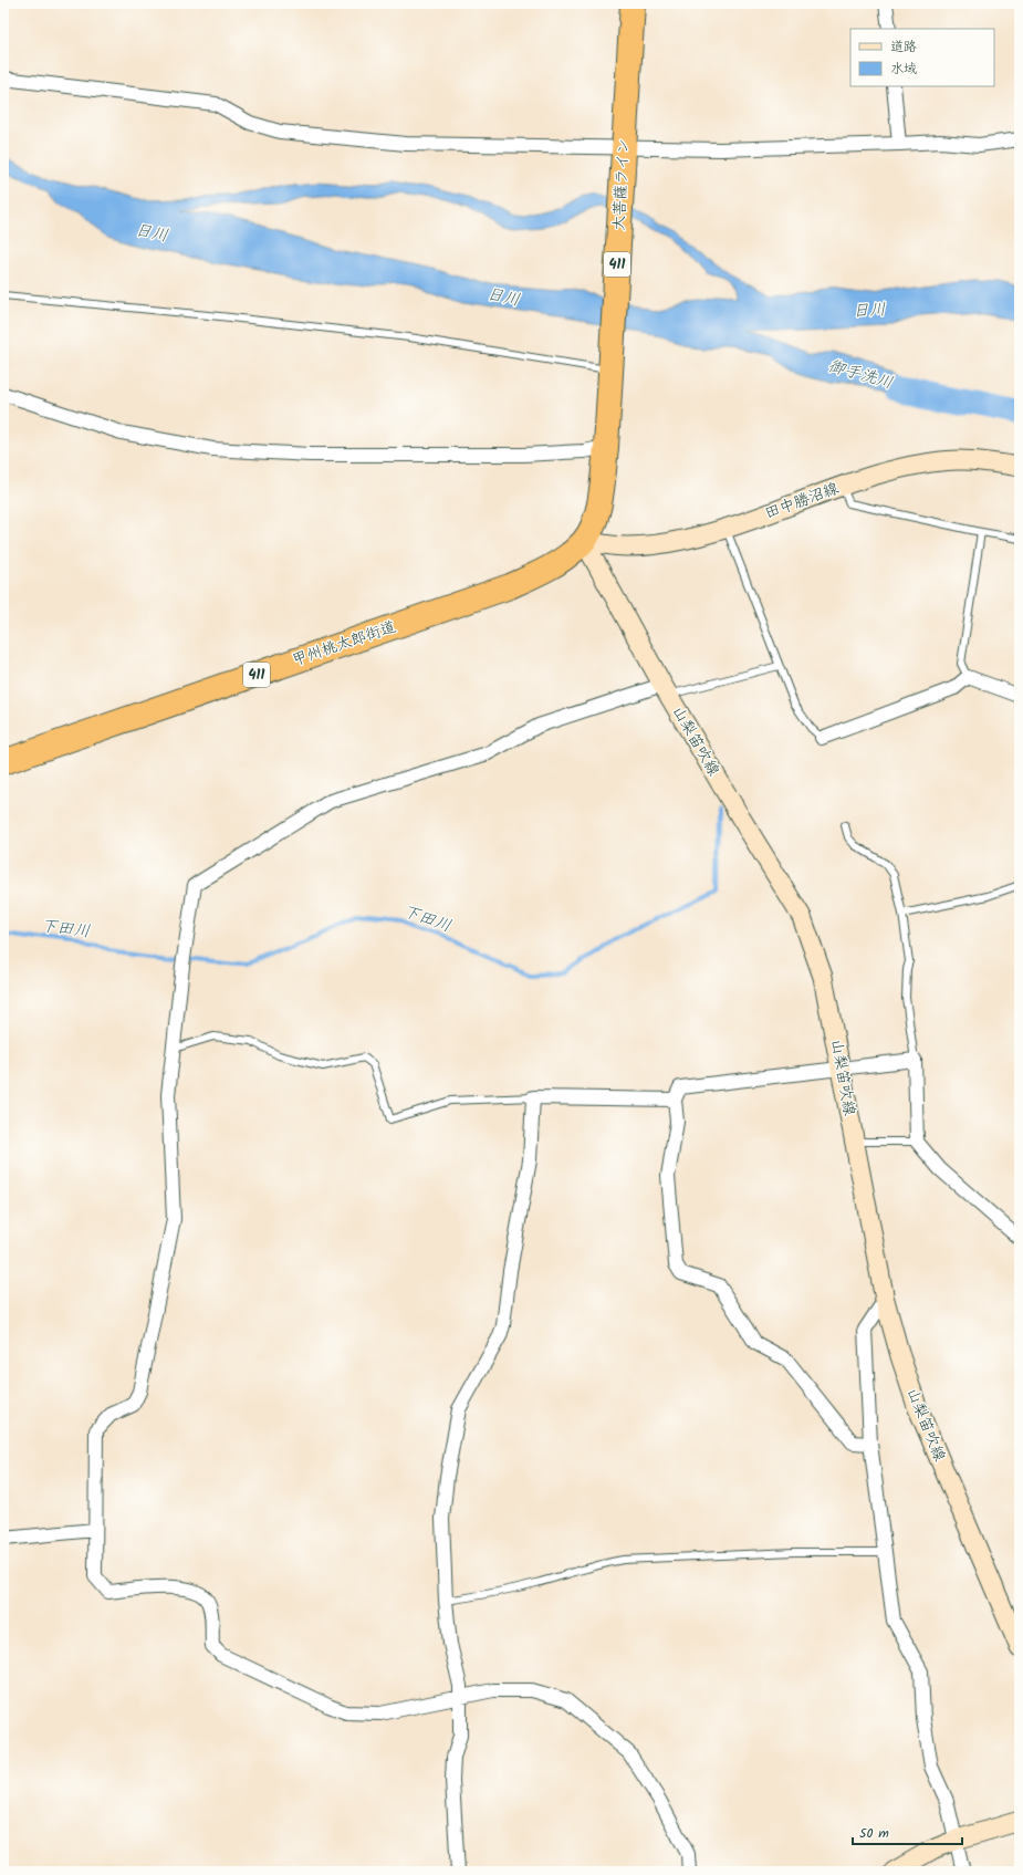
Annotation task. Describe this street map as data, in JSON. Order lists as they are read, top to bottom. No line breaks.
{"streets":{"highway":["大菩薩ライン","411","甲州桃太郎街道"],"main road":["田中勝沼線","山梨笛吹線"]},"crossings":[["大菩薩ライン","甲州桃太郎街道"],["田中勝沼線","甲州桃太郎街道"],["田中勝沼線","山梨笛吹線"],["甲州桃太郎街道","山梨笛吹線"]],"water":["日川","御手洗川","下田川"],"legend":["道路","水域"],"scale_bar":"50 m"}
